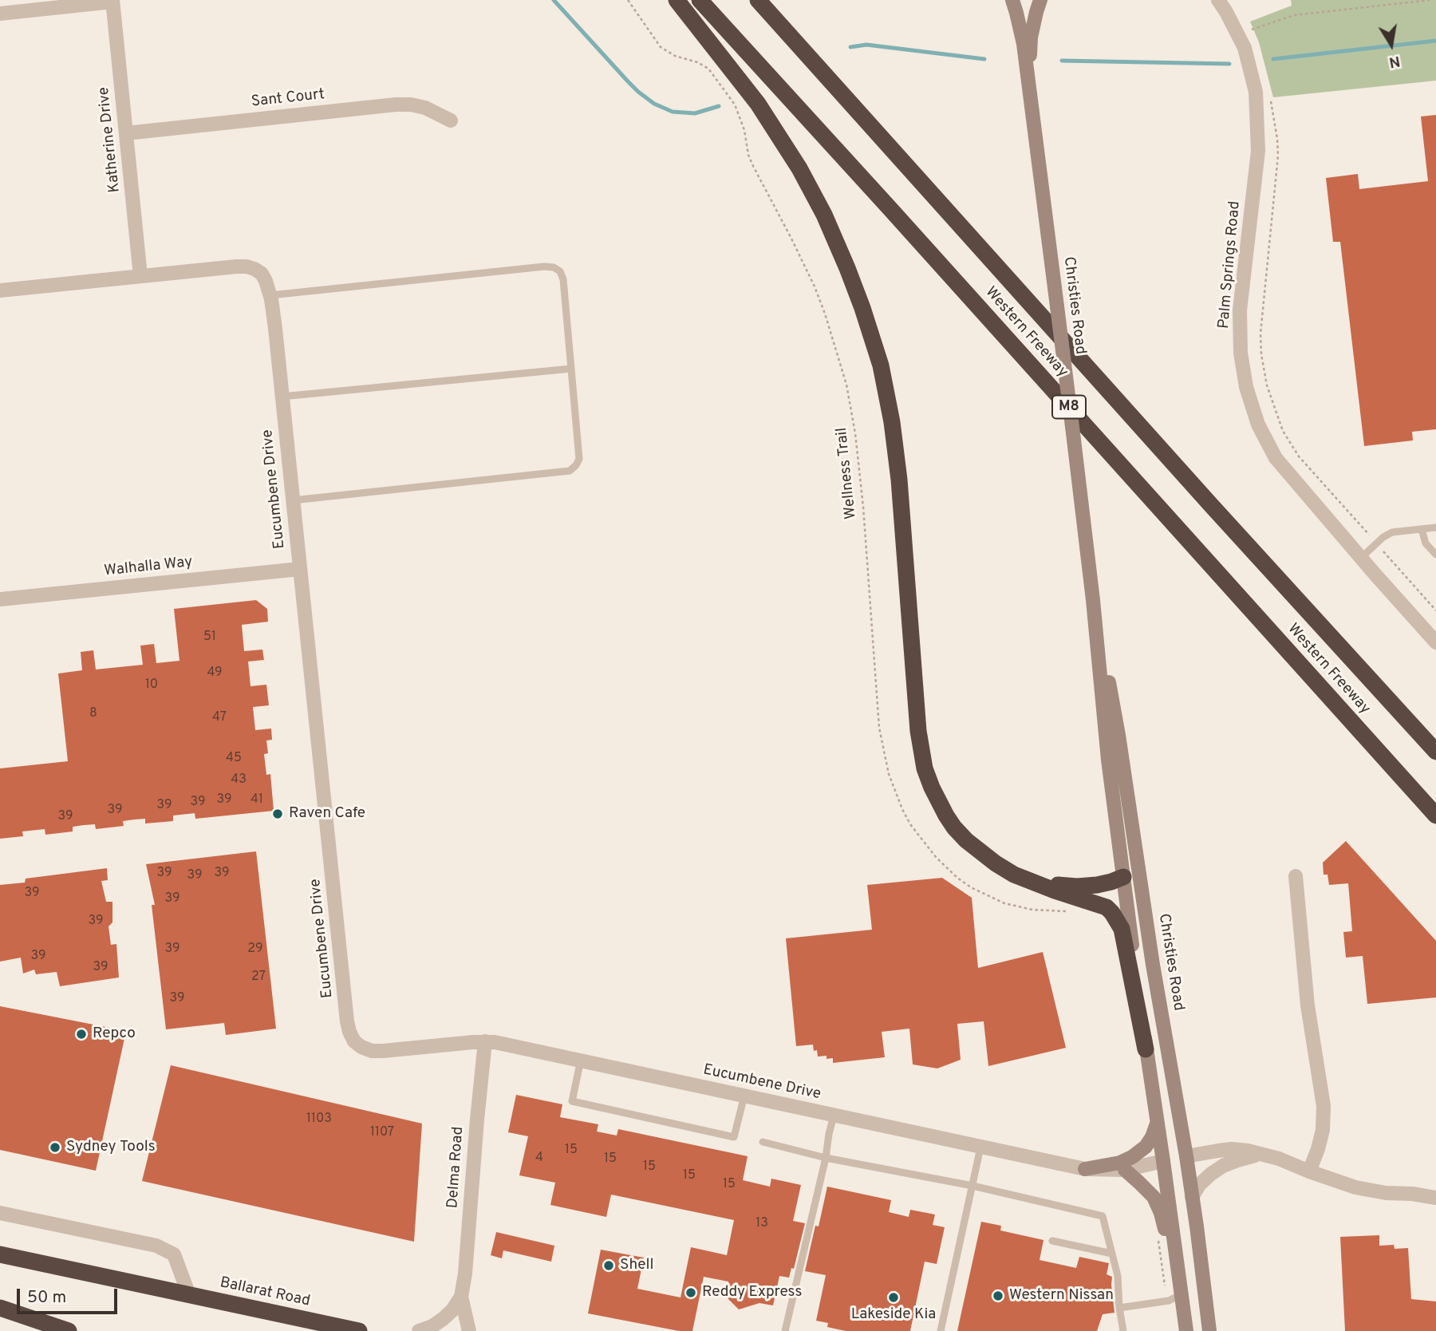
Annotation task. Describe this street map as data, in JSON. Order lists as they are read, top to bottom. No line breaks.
{"streets":{"highway":["Western Freeway","M8","Ballarat Road"],"main road":["Christies Road"],"street":["Sant Court","Katherine Drive","Palm Springs Road","Eucumbene Drive","Walhalla Way","Delma Road"],"path":["Wellness Trail"]},"crossings":[["Sant Court","Katherine Drive"],["Katherine Drive","Eucumbene Drive"],["Christies Road","Eucumbene Drive"],["Eucumbene Drive","Walhalla Way"],["Eucumbene Drive","Delma Road"]],"places":["Raven Cafe","Repco","Sydney Tools","Shell","Reddy Express","Western Nissan","Lakeside Kia"],"house_numbers":["51","49","10","8","47","45","43","39","41","39","39","39","39","39","39","39","39","39","39","39","29","39","39","27","39","1103","1107","15","4","15","15","15","15","13"],"scale_bar":"50 m","north":"bottom"}
